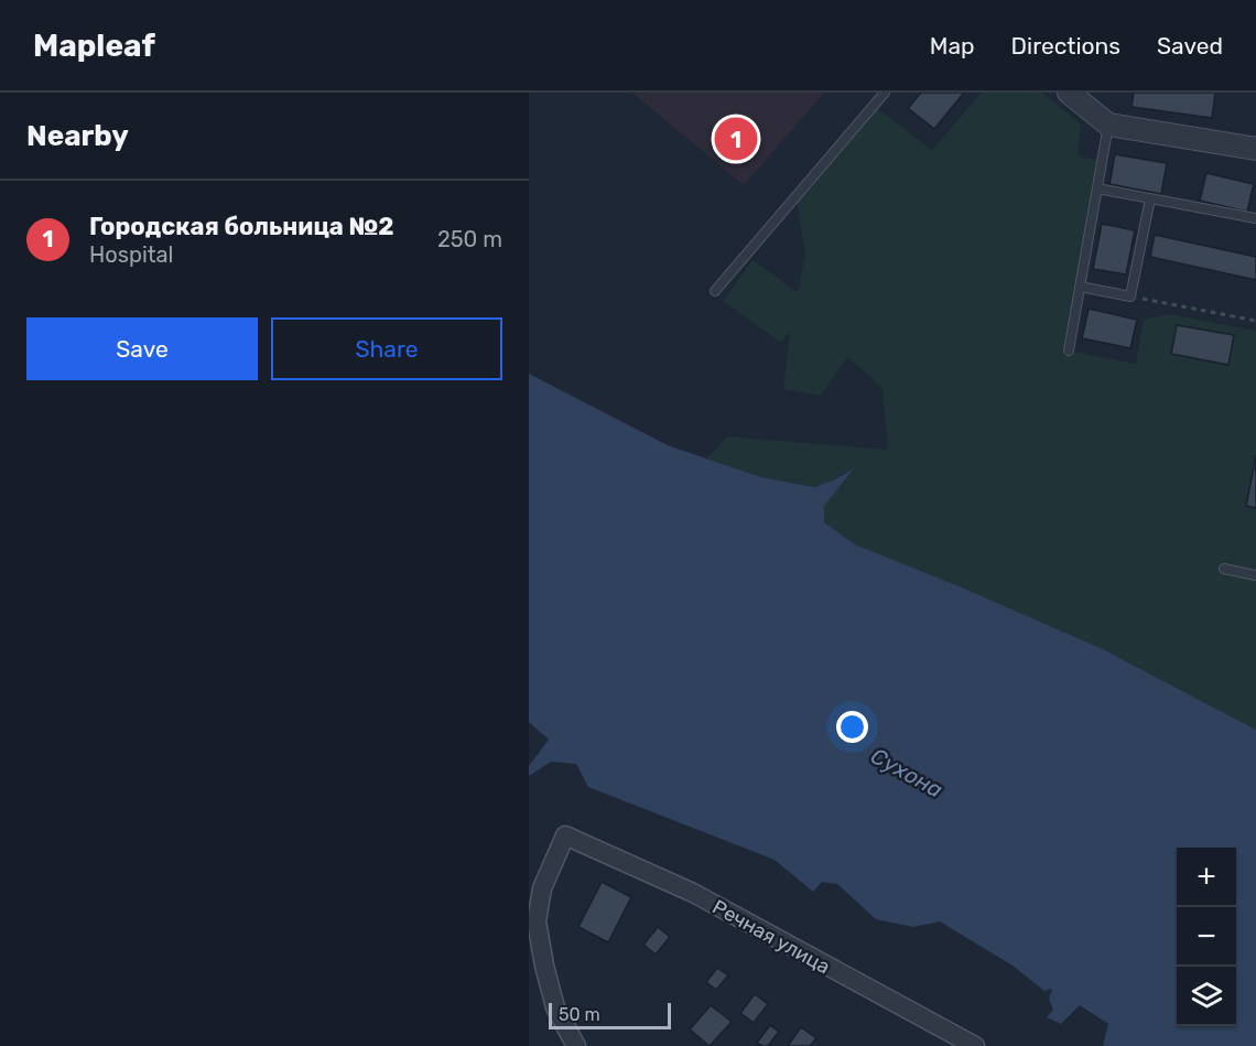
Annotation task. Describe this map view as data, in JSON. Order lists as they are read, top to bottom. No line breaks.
{"streets":{"street":["Речная улица"]},"water":["Сухона"],"scale_bar":"50 m","page":{"header":"Mapleaf","nav":["Map","Directions","Saved"],"heading":"Nearby","pins":"1","list":[{"mark":"1","name":"Городская больница №2","note":"Hospital","value":"250 m"}],"buttons":["Save","Share"],"map_buttons":["+","−"],"scale":"50 m"}}
